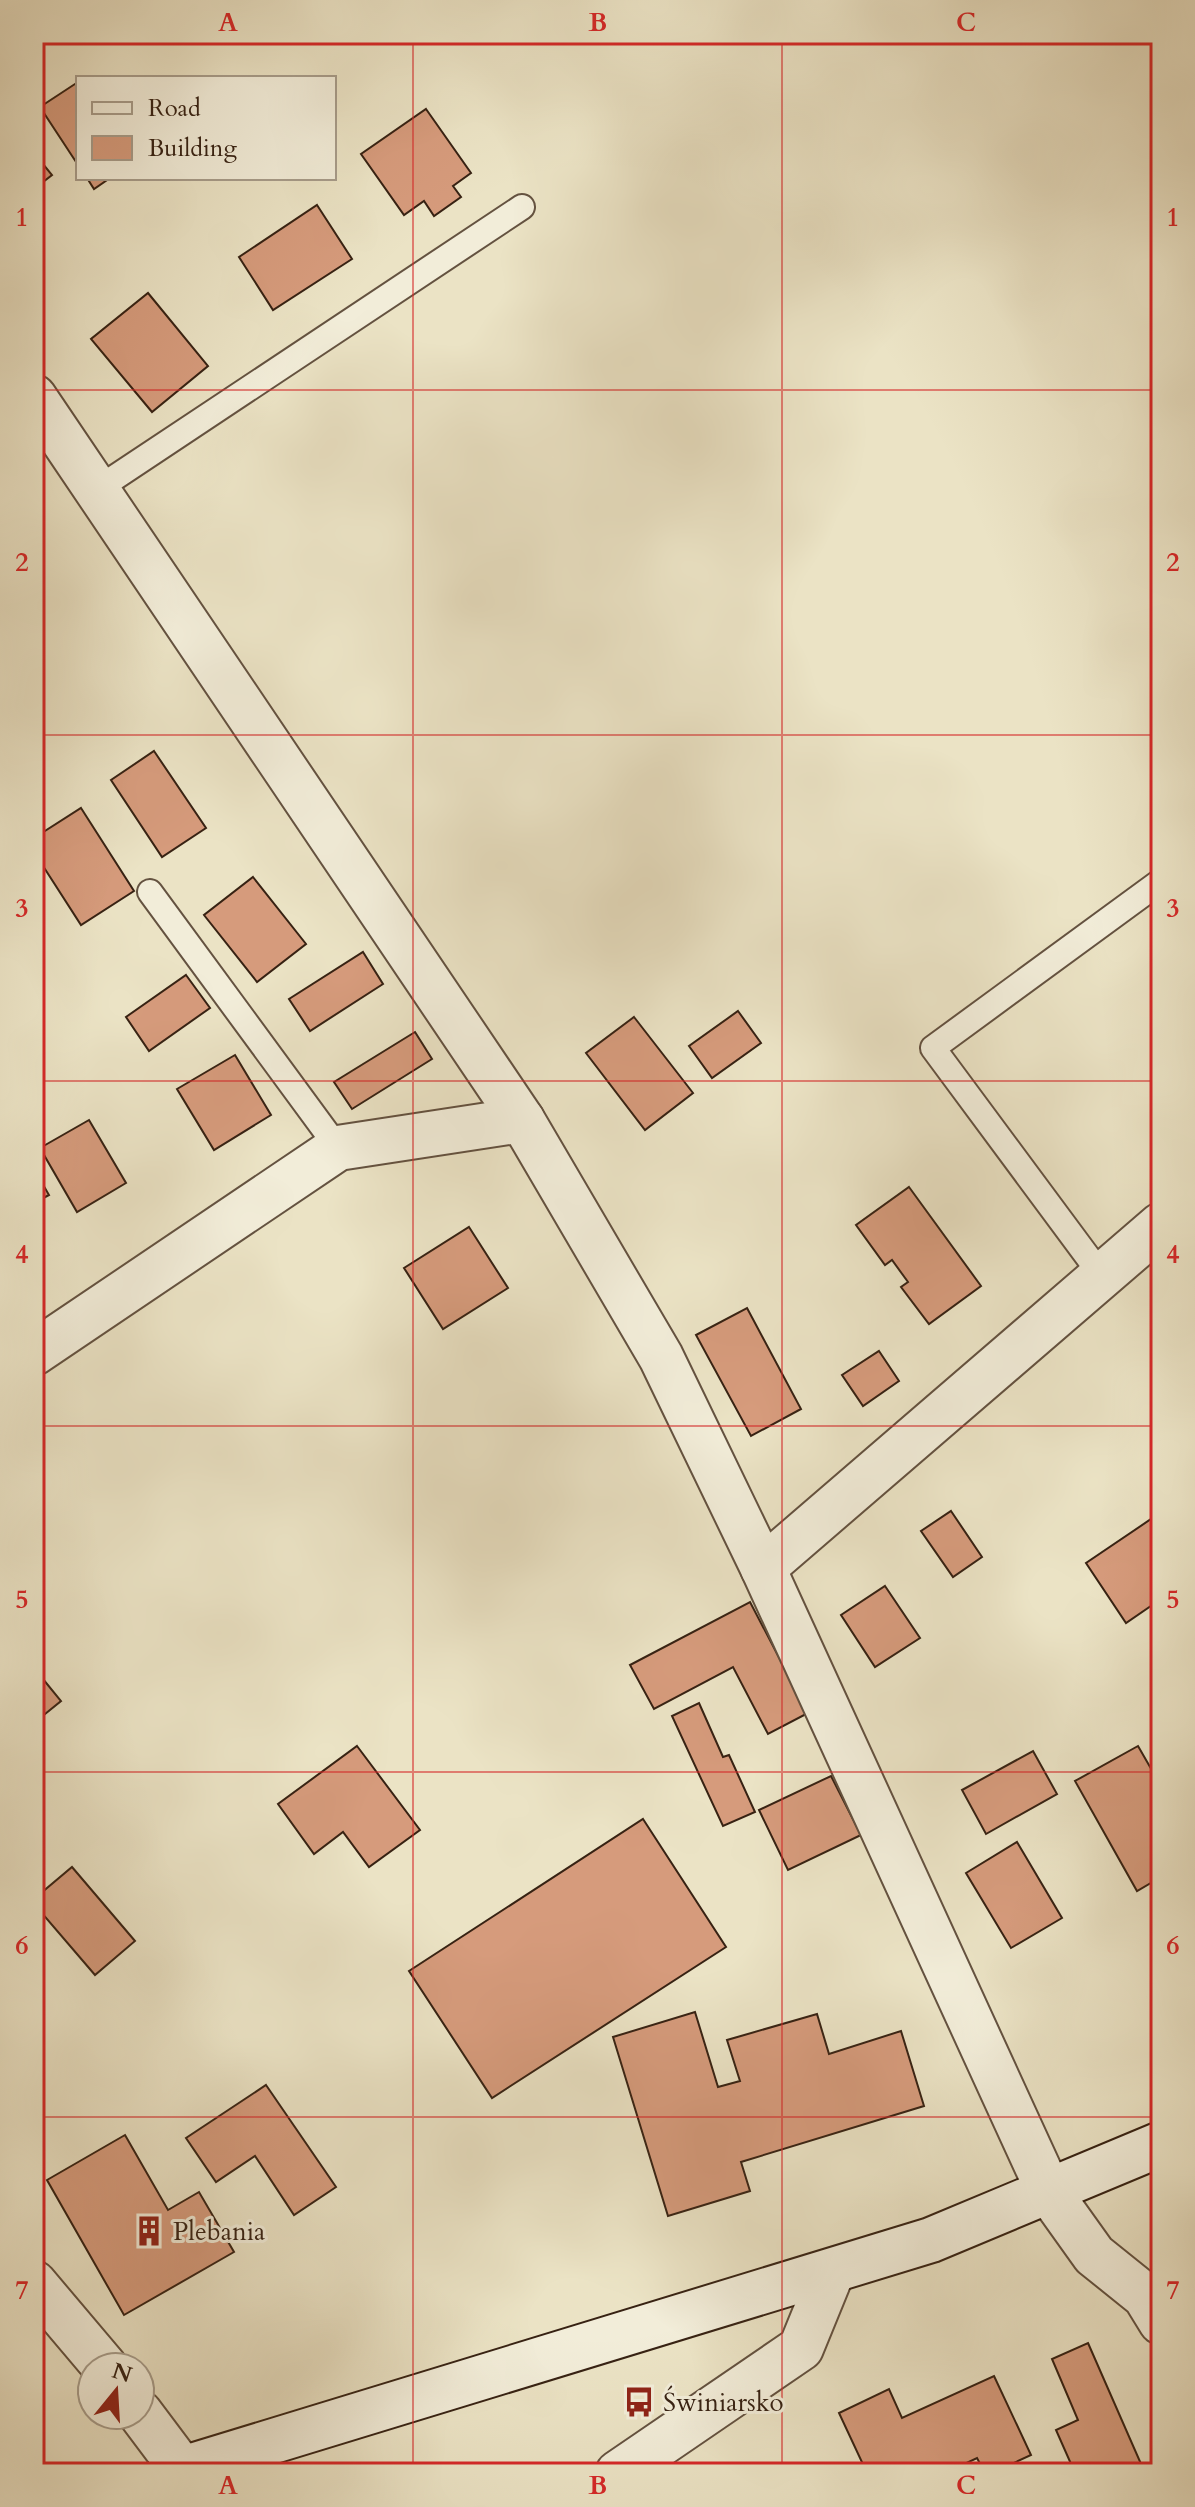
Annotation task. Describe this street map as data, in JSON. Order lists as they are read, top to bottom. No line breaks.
{"places":{"building":["Plebania"],"bus stop":["Świniarsko"]},"legend":["Road","Building"],"north":"top","grid":{"columns":["A","B","C"],"rows":["1","2","3","4","5","6","7"]}}
